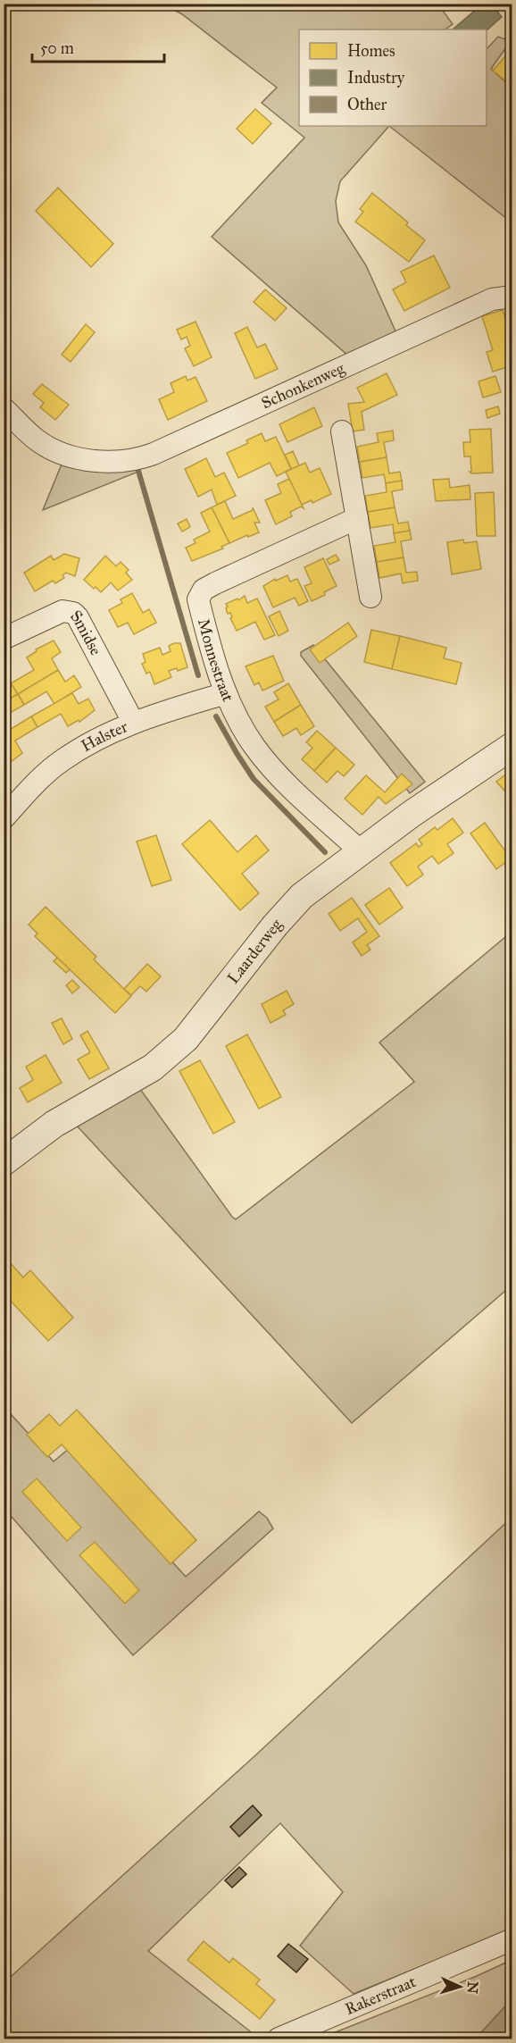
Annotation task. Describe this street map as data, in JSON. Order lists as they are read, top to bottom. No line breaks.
{"streets":{"street":["Schonkenweg","Smidse","Monnestraat","Halster","Laarderweg","Rakerstraat"]},"crossings":[["Smidse","Halster"],["Monnestraat","Halster"],["Monnestraat","Laarderweg"]],"legend":["Homes","Industry","Other"],"scale_bar":"50 m","north":"right"}
